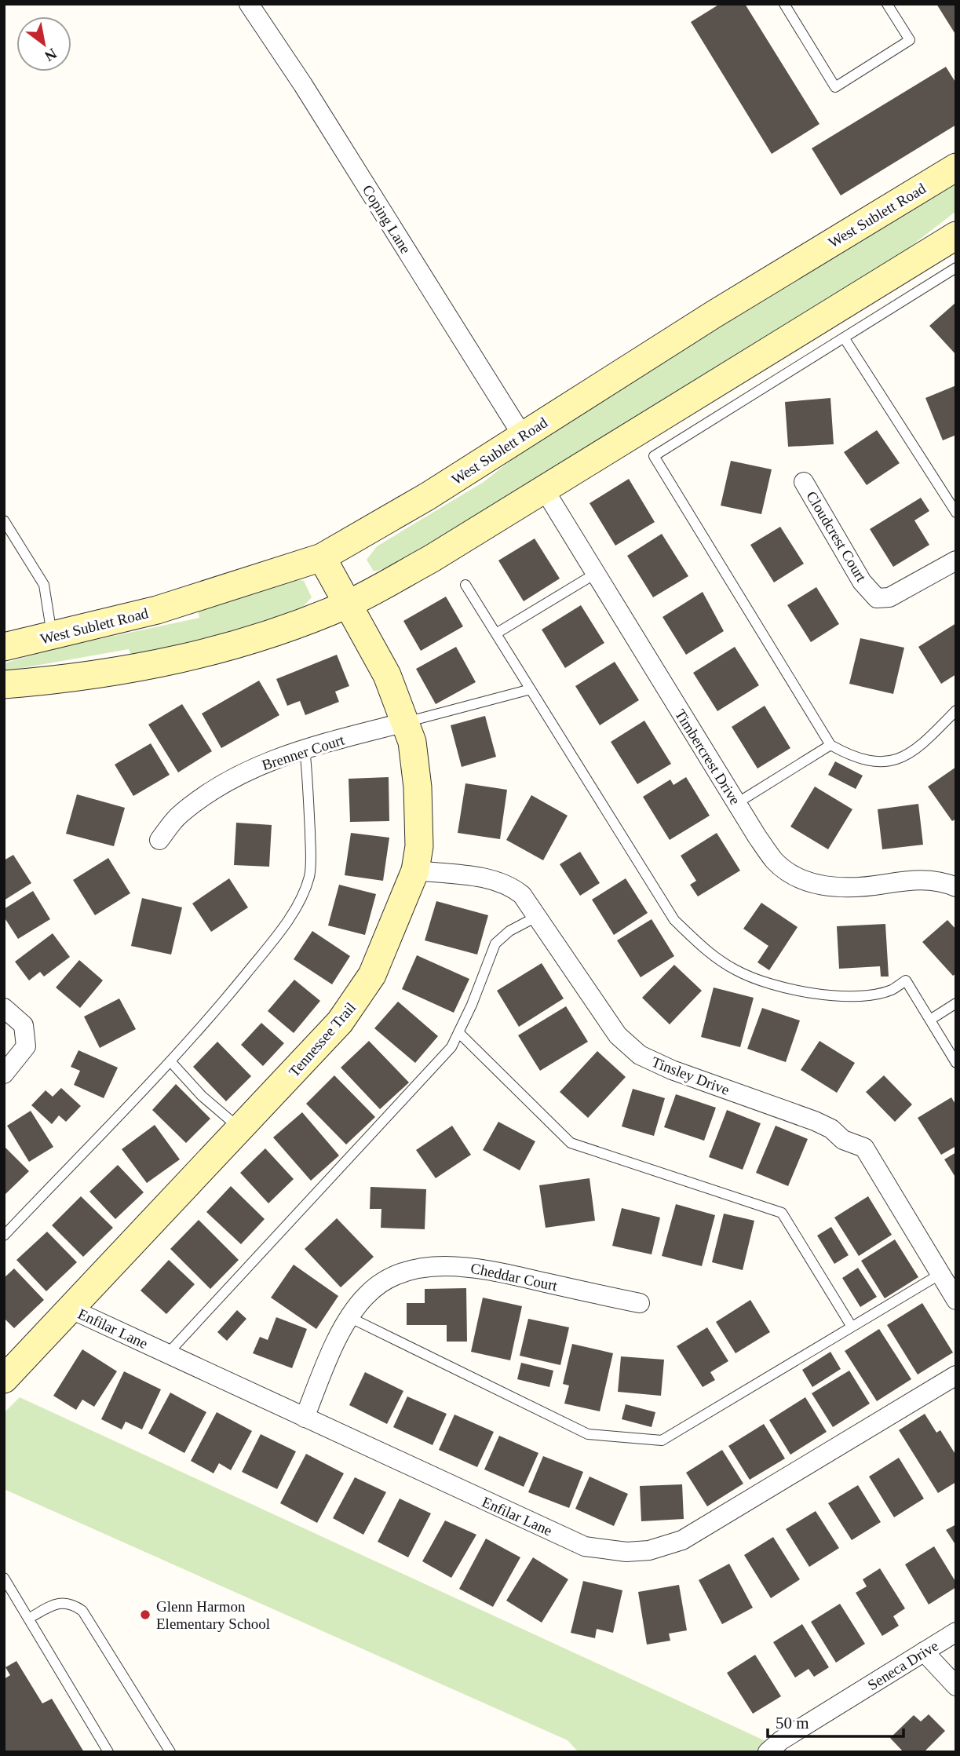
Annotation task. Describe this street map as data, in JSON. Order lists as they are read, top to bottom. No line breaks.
{"streets":{"main road":["West Sublett Road","Tennessee Trail"],"street":["Coping Lane","Cloudcrest Court","Brenner Court","Timbercrest Drive","Tinsley Drive","Cheddar Court","Enfilar Lane","Seneca Drive"]},"crossings":[["West Sublett Road","Coping Lane"],["West Sublett Road","Tennessee Trail"],["Brenner Court","Tennessee Trail"],["Tennessee Trail","Tinsley Drive"],["Tennessee Trail","Enfilar Lane"],["Cheddar Court","Enfilar Lane"]],"places":["Glenn Harmon Elementary School"],"scale_bar":"50 m","north":"bottom right"}
